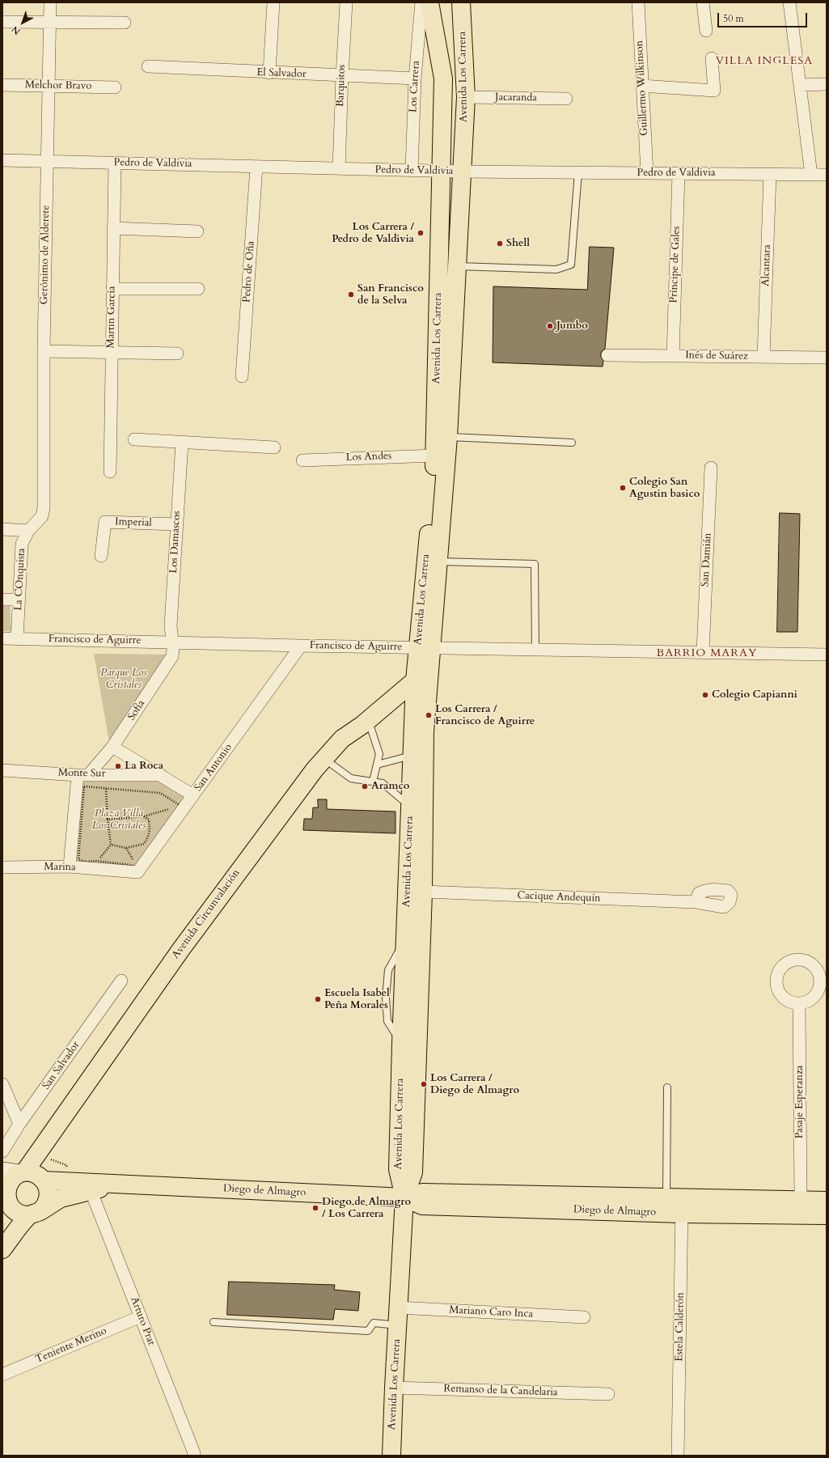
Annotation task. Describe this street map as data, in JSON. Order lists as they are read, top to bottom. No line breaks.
{"streets":{"main road":["Avenida Los Carrera","Avenida Circunvalación","Diego de Almagro"],"street":["El Salvador","Melchor Bravo","Barquitos","Los Carrera","Guillermo Wilkinson","Jacaranda","Pedro de Valdivia","Gerónimo de Alderete","Príncipe de Gales","Alcantara","Pedro de Oña","Martin García","Inés de Suárez","Los Andes","Imperial","Los Damascos","San Damián","La COnquista","Francisco de Aguirre","Sofía","San Antonio","Monte Sur","Marina","Cacique Andequín","San Salvador","Pasaje Esperanza","Mariano Caro Inca","Arturo Prat","Estela Calderón","Teniente Merino","Remanso de la Candelaria"]},"crossings":[["El Salvador","Barquitos"],["El Salvador","Los Carrera"],["Avenida Los Carrera","Jacaranda"],["Avenida Los Carrera","Pedro de Valdivia"],["Avenida Los Carrera","Los Andes"],["Avenida Los Carrera","Francisco de Aguirre"],["Avenida Los Carrera","Cacique Andequín"],["Avenida Los Carrera","Avenida Circunvalación"],["Avenida Los Carrera","Diego de Almagro"],["Avenida Los Carrera","Mariano Caro Inca"],["Avenida Los Carrera","Remanso de la Candelaria"],["Melchor Bravo","Gerónimo de Alderete"],["Barquitos","Pedro de Valdivia"],["Los Carrera","Pedro de Valdivia"],["Guillermo Wilkinson","Pedro de Valdivia"],["Pedro de Valdivia","Gerónimo de Alderete"],["Pedro de Valdivia","Príncipe de Gales"],["Pedro de Valdivia","Alcantara"],["Pedro de Valdivia","Pedro de Oña"],["Pedro de Valdivia","Martin García"],["Gerónimo de Alderete","La COnquista"],["Príncipe de Gales","Inés de Suárez"],["Alcantara","Inés de Suárez"],["Imperial","Los Damascos"],["Los Damascos","Francisco de Aguirre"],["Los Damascos","Sofía"],["San Damián","Francisco de Aguirre"],["La COnquista","Francisco de Aguirre"],["Francisco de Aguirre","Sofía"],["Francisco de Aguirre","San Antonio"],["Sofía","Monte Sur"],["San Antonio","Marina"],["Avenida Circunvalación","Diego de Almagro"],["Pasaje Esperanza","Diego de Almagro"],["Diego de Almagro","Arturo Prat"],["Diego de Almagro","Estela Calderón"],["Arturo Prat","Teniente Merino"]],"districts":["VILLA INGLESA","BARRIO MARAY"],"parks":["Parque Los Cristales","Plaza Villa Los Cristales"],"places":["Los Carrera / Pedro de Valdivia","Shell","San Francisco de la Selva","Jumbo","Colegio San Agustin basico","Colegio Capianni","Los Carrera / Francisco de Aguirre","La Roca","Aramco","Escuela Isabel Peña Morales","Los Carrera / Diego de Almagro","Diego de Almagro / Los Carrera"],"scale_bar":"50 m","north":"bottom left"}
